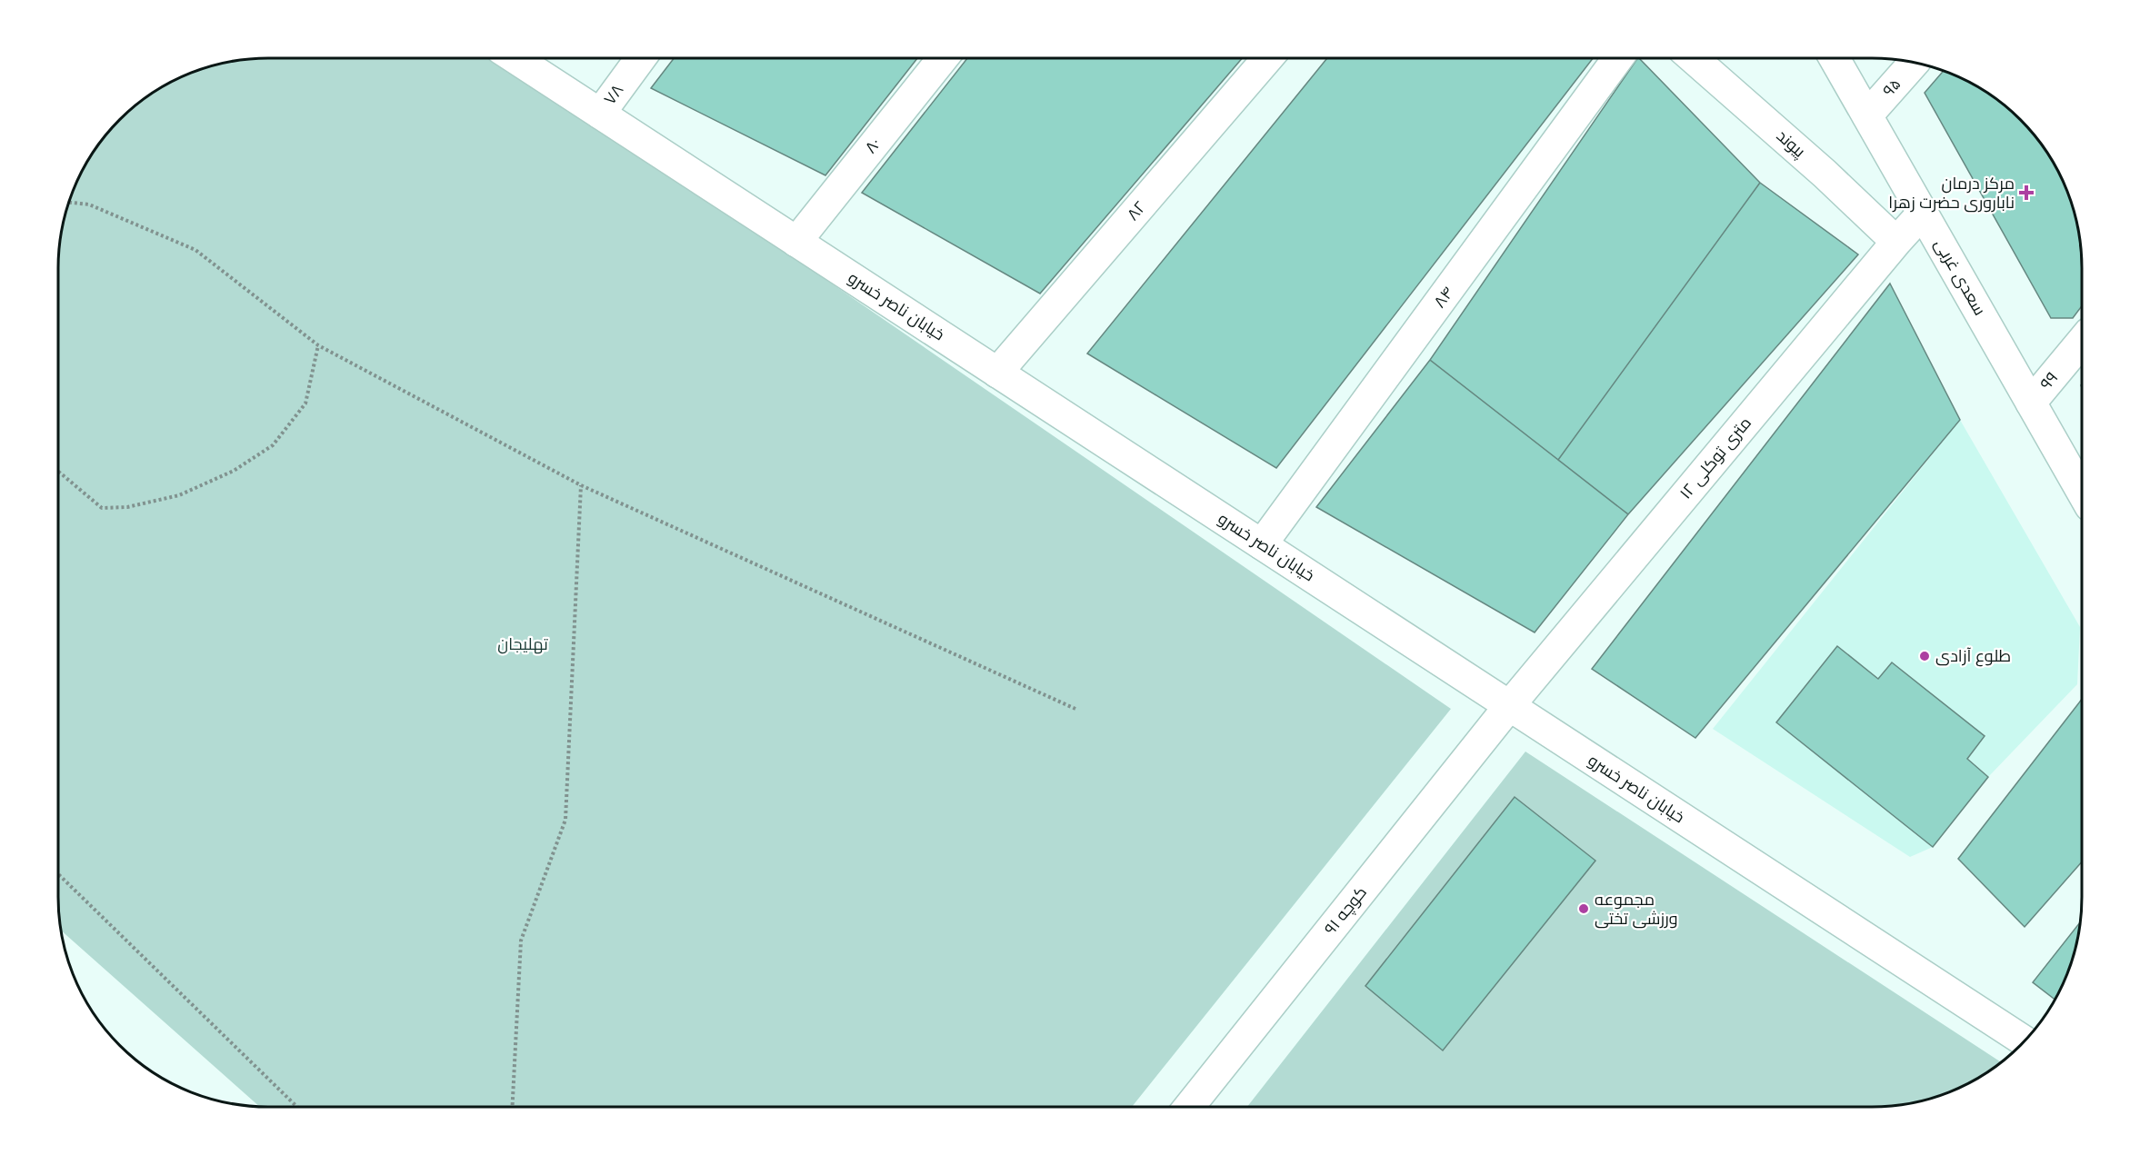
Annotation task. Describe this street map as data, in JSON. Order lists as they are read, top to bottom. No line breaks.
{"streets":{"street":["۹۵","۷۸","پیوند","۸۰","۸۲","سعدی غربی","۸۴","خیابان ناصر خسرو","۹۹","۱۲ متری توکلی","کوچه ۹۱"]},"crossings":[["۹۵","سعدی غربی"],["۷۸","خیابان ناصر خسرو"],["پیوند","۱۲ متری توکلی"],["۸۰","خیابان ناصر خسرو"],["۸۲","خیابان ناصر خسرو"],["سعدی غربی","۹۹"],["سعدی غربی","۱۲ متری توکلی"],["۸۴","خیابان ناصر خسرو"],["خیابان ناصر خسرو","۱۲ متری توکلی"],["خیابان ناصر خسرو","کوچه ۹۱"],["۱۲ متری توکلی","کوچه ۹۱"]],"parks":["تهلیجان"],"places":{"health":["مرکز درمان ناباروری حضرت زهرا"],"other":["طلوع آزادی","مجموعه ورزشی تختی"]}}
